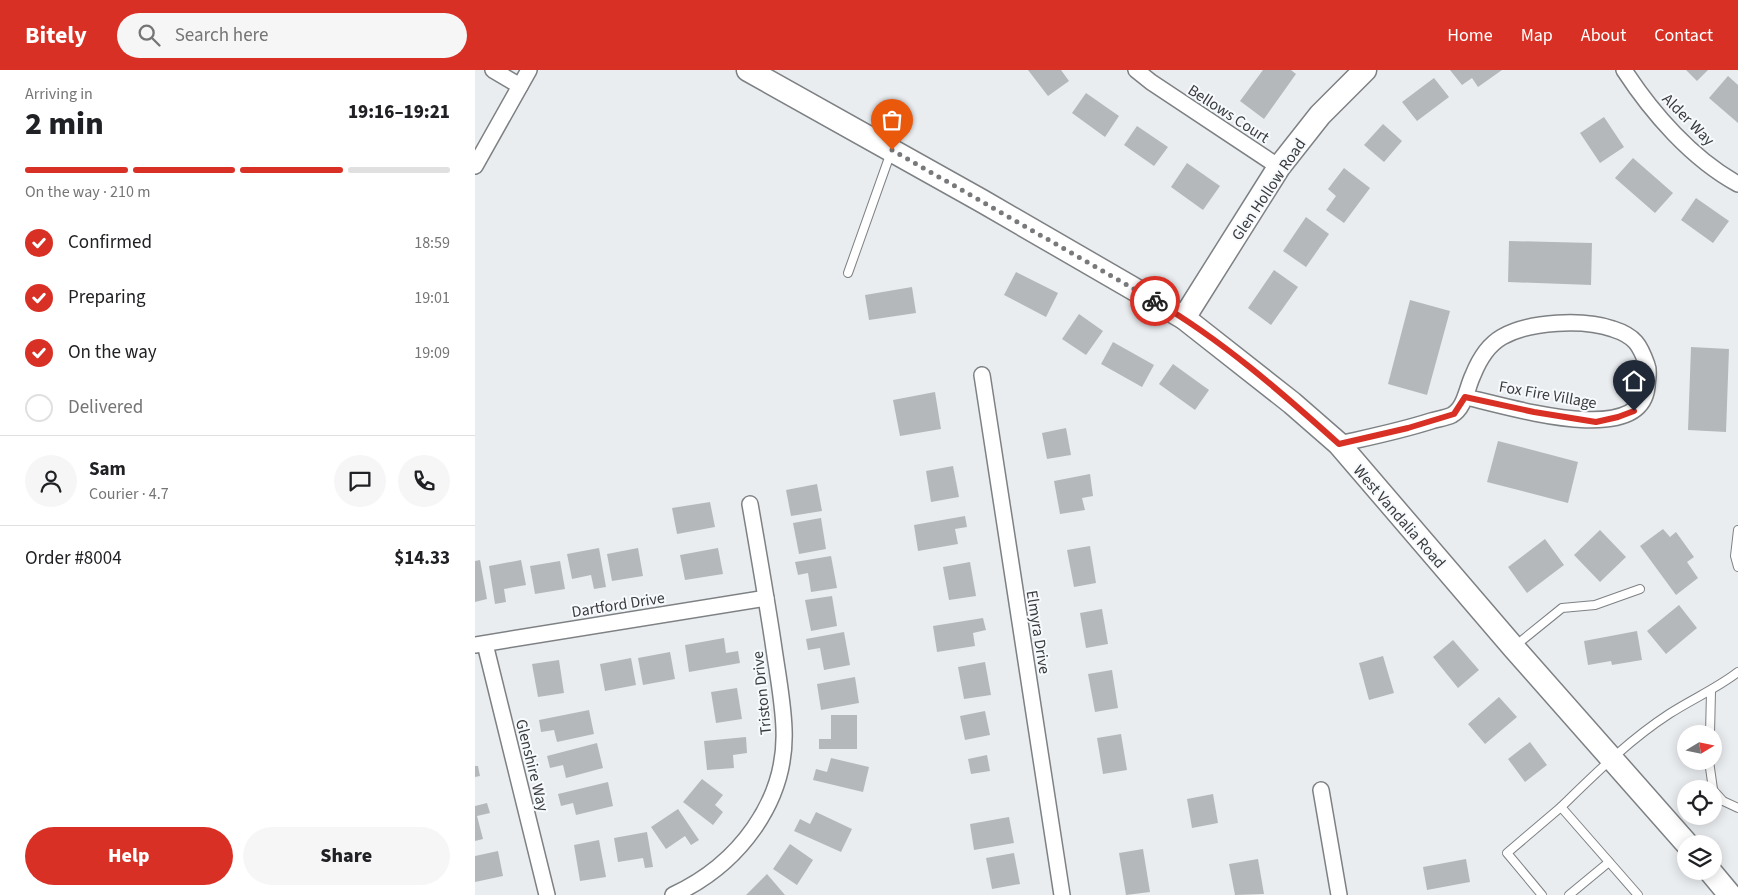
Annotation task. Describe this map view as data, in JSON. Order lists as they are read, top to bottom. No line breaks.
{"streets":{"main road":["Glen Hollow Road","West Vandalia Road"],"street":["Bellows Court","Alder Way","Fox Fire Village","Dartford Drive","Elmyra Drive","Triston Drive","Glenshire Way"]},"crossings":[["Bellows Court","Glen Hollow Road"],["Glen Hollow Road","West Vandalia Road"],["Fox Fire Village","West Vandalia Road"],["Dartford Drive","Triston Drive"],["Dartford Drive","Glenshire Way"]],"north":"right","page":{"header":"Bitely","search":"Search here","nav":["Home","Map","About","Contact"],"heading":["2 min","Arriving in","19:16–19:21"],"panel":["Sam","Courier · 4.7","Order #8004","$14.33"],"bar":"On the way · 210 m","list":[["Confirmed","18:59"],["Preparing","19:01"],["On the way","19:09"],"Delivered"],"buttons":["Help","Share"]}}
